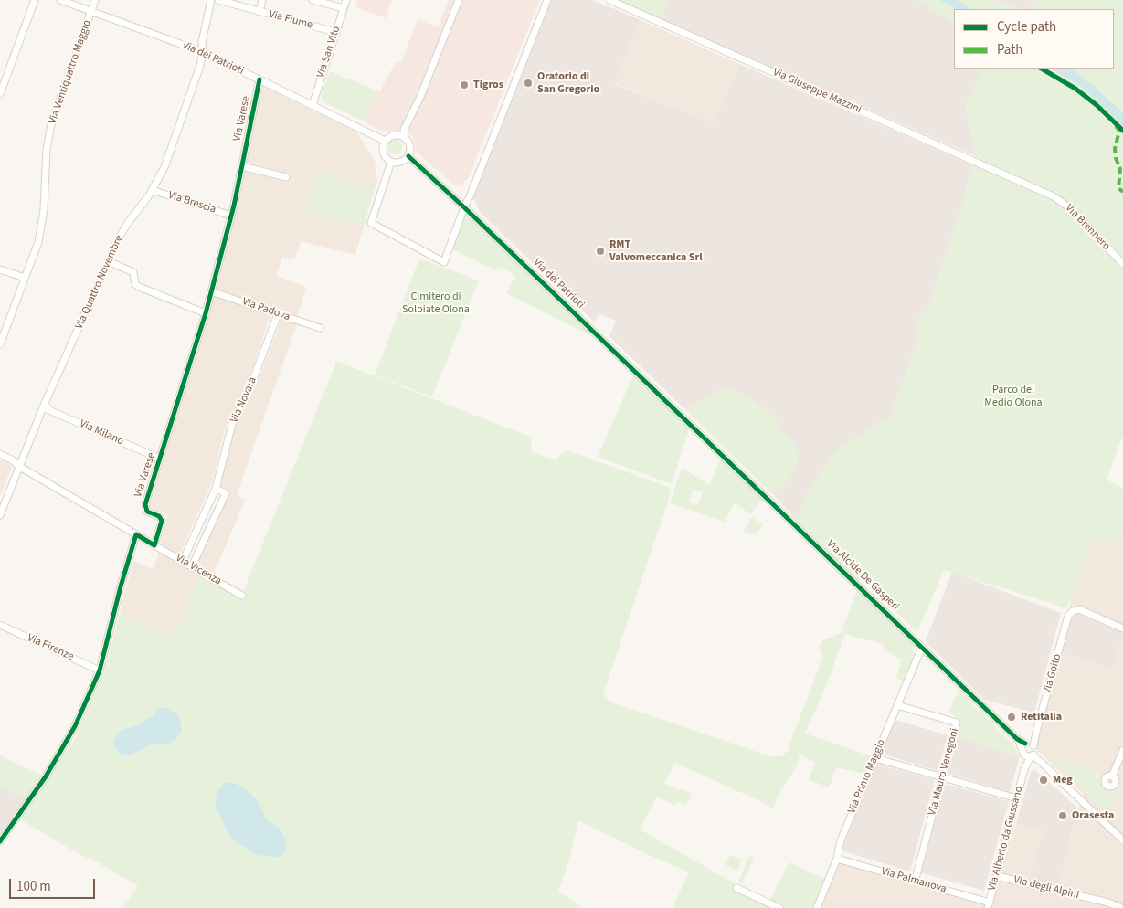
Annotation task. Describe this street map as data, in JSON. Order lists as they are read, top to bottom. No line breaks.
{"streets":{"street":["Via Fiume","Via San Vito","Via dei Patrioti","Via Ventiquattro Maggio","Via Giuseppe Mazzini","Via Varese","Via Brescia","Via Brennero","Via Quattro Novembre","Via Padova","Via Novara","Via Milano","Via Vicenza","Via Alcide De Gasperi","Via Firenze","Via Goito","Via Mauro Venegoni","Via Primo Maggio","Via Alberto da Giussano","Via Palmanova","Via degli Alpini"]},"crossings":[["Via Fiume","Via San Vito"],["Via San Vito","Via dei Patrioti"],["Via dei Patrioti","Via Ventiquattro Maggio"],["Via dei Patrioti","Via Varese"],["Via dei Patrioti","Via Quattro Novembre"],["Via dei Patrioti","Via Alcide De Gasperi"],["Via Giuseppe Mazzini","Via Brennero"],["Via Varese","Via Brescia"],["Via Varese","Via Padova"],["Via Varese","Via Milano"],["Via Varese","Via Vicenza"],["Via Brescia","Via Quattro Novembre"],["Via Quattro Novembre","Via Milano"],["Via Padova","Via Novara"],["Via Novara","Via Vicenza"],["Via Alcide De Gasperi","Via Goito"],["Via Alcide De Gasperi","Via Primo Maggio"],["Via Alcide De Gasperi","Via Alberto da Giussano"],["Via Goito","Via Alberto da Giussano"],["Via Mauro Venegoni","Via Primo Maggio"],["Via Mauro Venegoni","Via Palmanova"],["Via Primo Maggio","Via Palmanova"],["Via Alberto da Giussano","Via Palmanova"],["Via Alberto da Giussano","Via degli Alpini"]],"parks":["Cimitero di Solbiate Olona","Parco del Medio Olona"],"places":["Oratorio di San Gregorio","Tigros","RMT Valvomeccanica Srl","Retitalia","Meg","Orasesta"],"legend":["Cycle path","Path"],"scale_bar":"100 m"}
